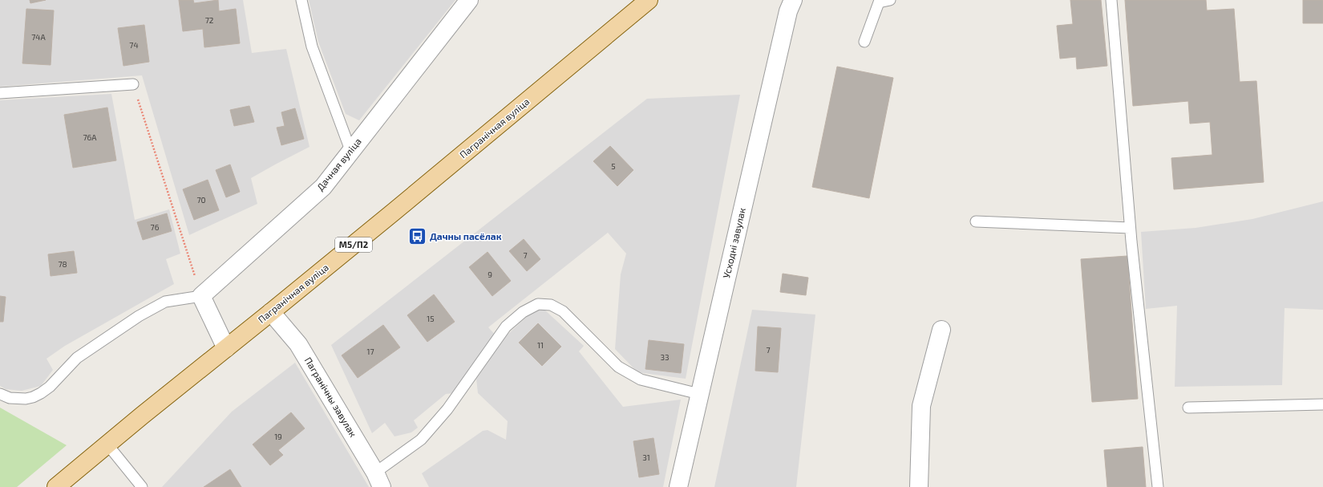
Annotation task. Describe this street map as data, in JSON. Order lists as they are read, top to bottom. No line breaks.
{"streets":{"main road":["Пагранічная вуліца","М5/П2"],"street":["Дачная вуліца","Усходні завулак","Пагранічны завулак"]},"crossings":[["Пагранічная вуліца","Пагранічны завулак"]],"places":{"bus stop":["Дачны пасёлак"]},"house_numbers":["72","74А","74","76А","5","70","76","7","78","9","15","11","7","17","33","19","31"]}
